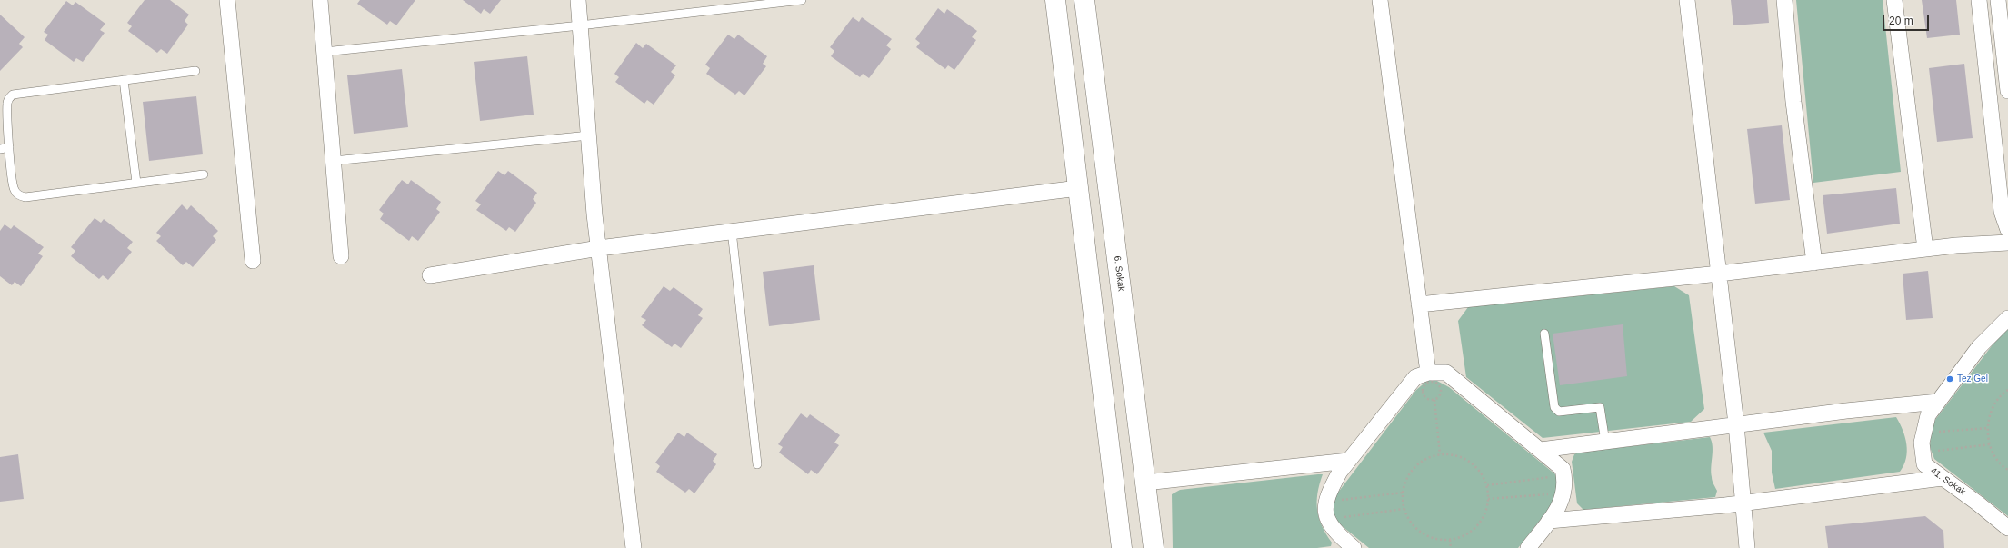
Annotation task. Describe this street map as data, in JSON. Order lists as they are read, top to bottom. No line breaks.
{"streets":{"street":["6. Sokak","41. Sokak"]},"places":["Tez Gel"],"scale_bar":"20 m"}
